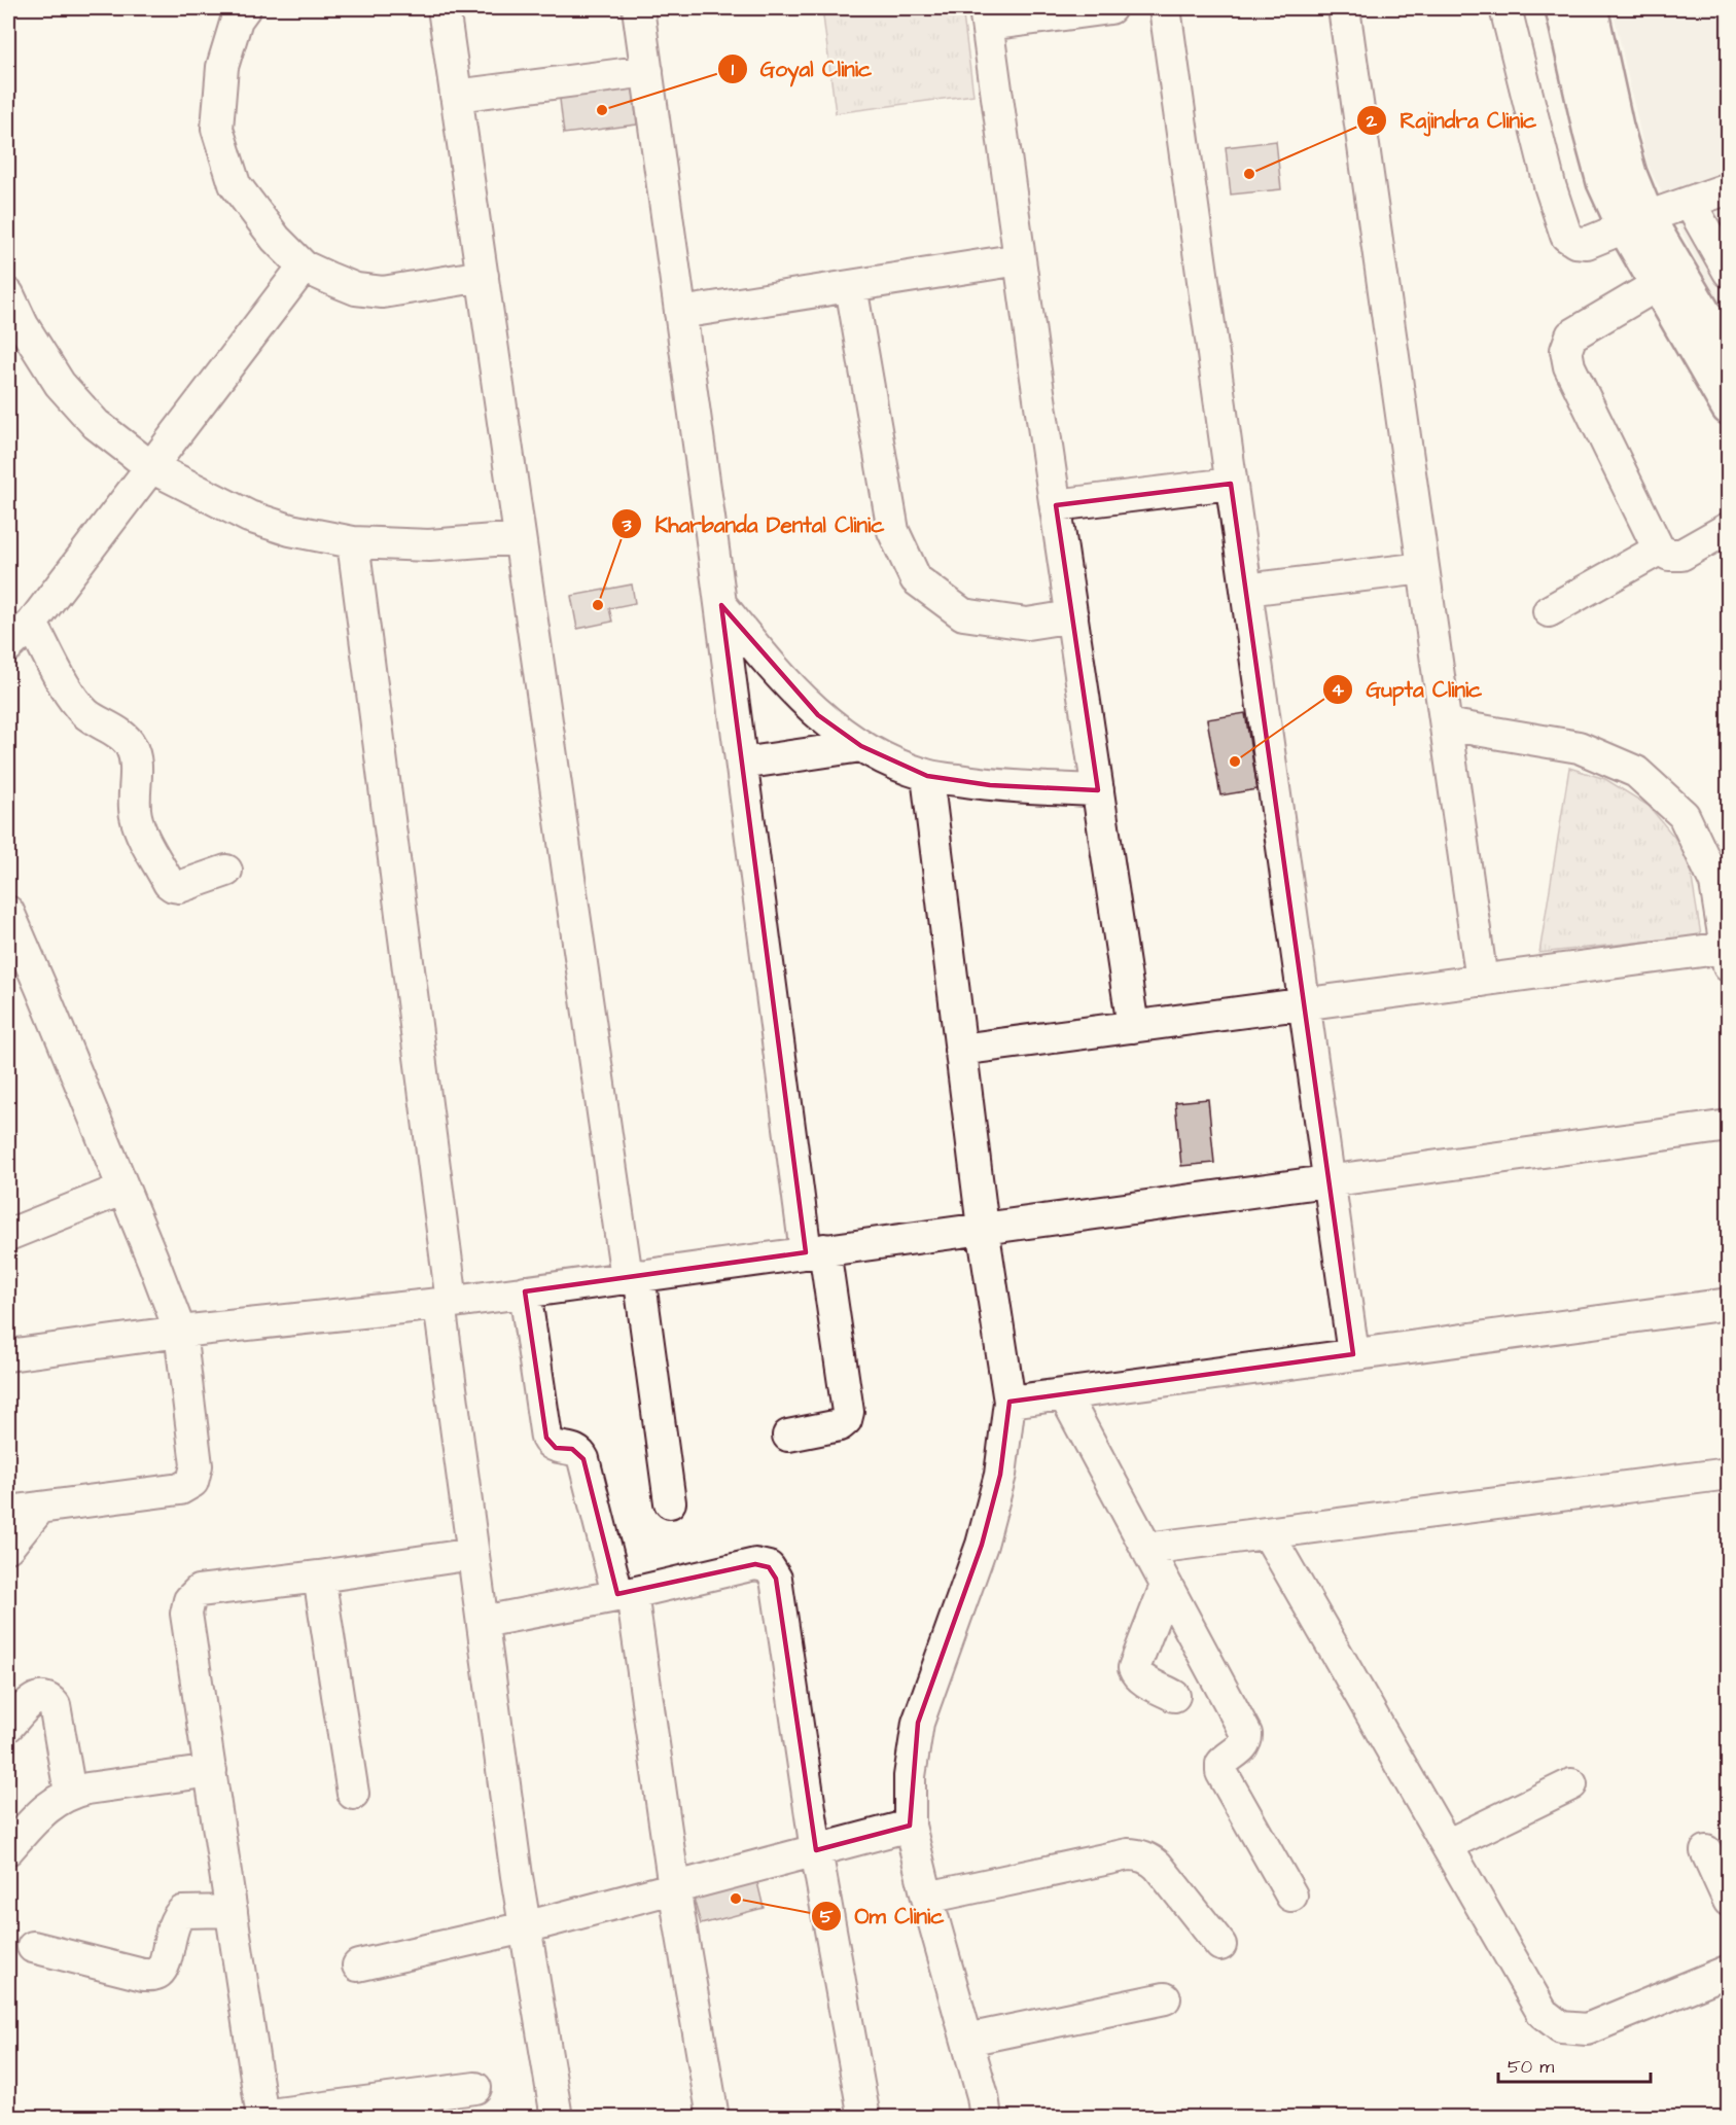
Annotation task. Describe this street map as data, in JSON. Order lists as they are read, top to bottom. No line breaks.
{"places":["Goyal Clinic","Rajindra Clinic","Kharbanda Dental Clinic","Gupta Clinic","Om Clinic"],"scale_bar":"50 m"}
